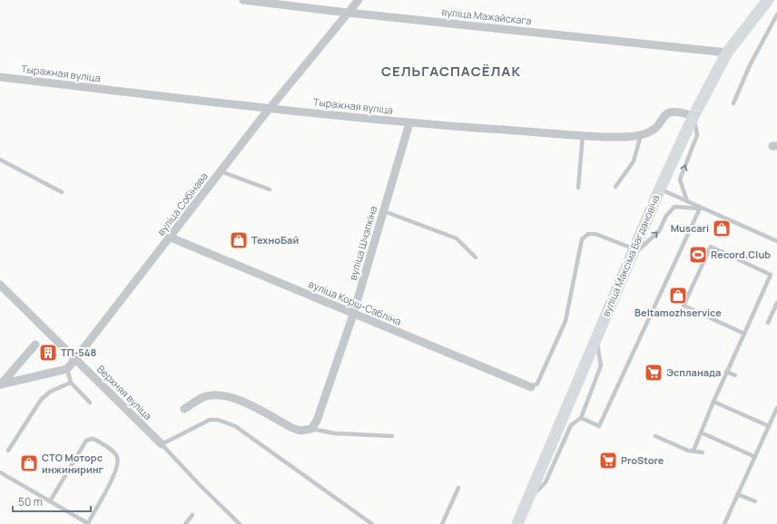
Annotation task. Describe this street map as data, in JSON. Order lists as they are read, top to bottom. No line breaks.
{"streets":{"main road":["вуліца Максіма Багдановіча"],"street":["вуліца Мажайскага","Тыражная вуліца","вуліца Собінава","вуліца Шчэпкіна","вуліца Корш-Сабліна","Верхняя вуліца"]},"crossings":[["вуліца Мажайскага","вуліца Собінава"],["вуліца Мажайскага","вуліца Максіма Багдановіча"],["Тыражная вуліца","вуліца Собінава"],["Тыражная вуліца","вуліца Шчэпкіна"],["Тыражная вуліца","вуліца Максіма Багдановіча"],["вуліца Собінава","вуліца Корш-Сабліна"],["вуліца Собінава","Верхняя вуліца"],["вуліца Шчэпкіна","вуліца Корш-Сабліна"]],"districts":["СЕЛЬГАСПАСЁЛАК"],"places":{"shop":["Muscari","ТехноБай","Beltamozhservice","СТО Моторс инжиниринг"],"sports":["Record.Club"],"building":["ТП-548"],"supermarket":["Эспланада","ProStore"]},"scale_bar":"50 m"}
